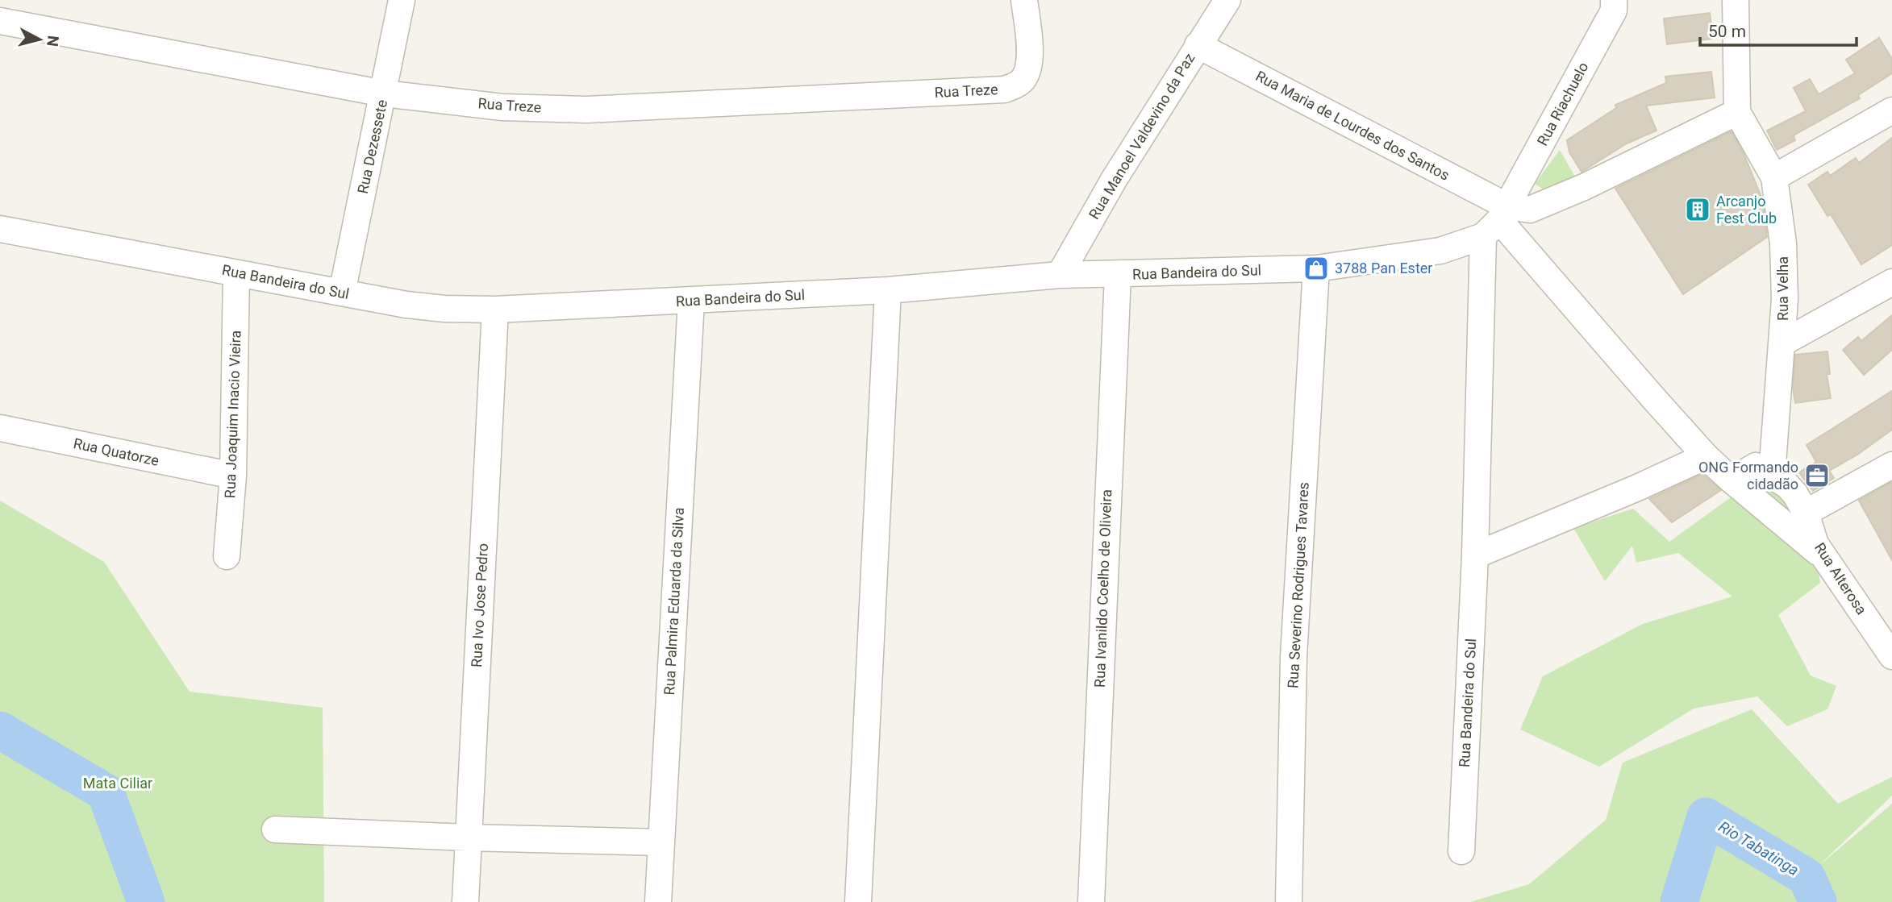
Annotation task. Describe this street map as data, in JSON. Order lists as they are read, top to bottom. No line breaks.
{"streets":{"street":["Rua Treze","Rua Riachuelo","Rua Maria de Lourdes dos Santos","Rua Manoel Valdevino da Paz","Rua Dezessete","Rua Bandeira do Sul","Rua Velha","Rua Joaquim Inacio Vieira","Rua Quatorze","Rua Alterosa","Rua Severino Rodrigues Tavares","Rua Ivanildo Coelho de Oliveira","Rua Palmira Eduarda da Silva","Rua Ivo Jose Pedro"]},"crossings":[["Rua Treze","Rua Dezessete"],["Rua Riachuelo","Rua Maria de Lourdes dos Santos"],["Rua Riachuelo","Rua Bandeira do Sul"],["Rua Maria de Lourdes dos Santos","Rua Manoel Valdevino da Paz"],["Rua Maria de Lourdes dos Santos","Rua Bandeira do Sul"],["Rua Manoel Valdevino da Paz","Rua Bandeira do Sul"],["Rua Dezessete","Rua Bandeira do Sul"],["Rua Bandeira do Sul","Rua Joaquim Inacio Vieira"],["Rua Bandeira do Sul","Rua Severino Rodrigues Tavares"],["Rua Bandeira do Sul","Rua Ivanildo Coelho de Oliveira"],["Rua Bandeira do Sul","Rua Palmira Eduarda da Silva"],["Rua Bandeira do Sul","Rua Ivo Jose Pedro"],["Rua Velha","Rua Alterosa"],["Rua Joaquim Inacio Vieira","Rua Quatorze"]],"water":["Rio Tabatinga"],"parks":["Mata Ciliar"],"places":{"building":["Arcanjo Fest Club"],"shop":["3788 Pan Ester"],"office":["ONG Formando cidadão"]},"scale_bar":"50 m","north":"right"}
